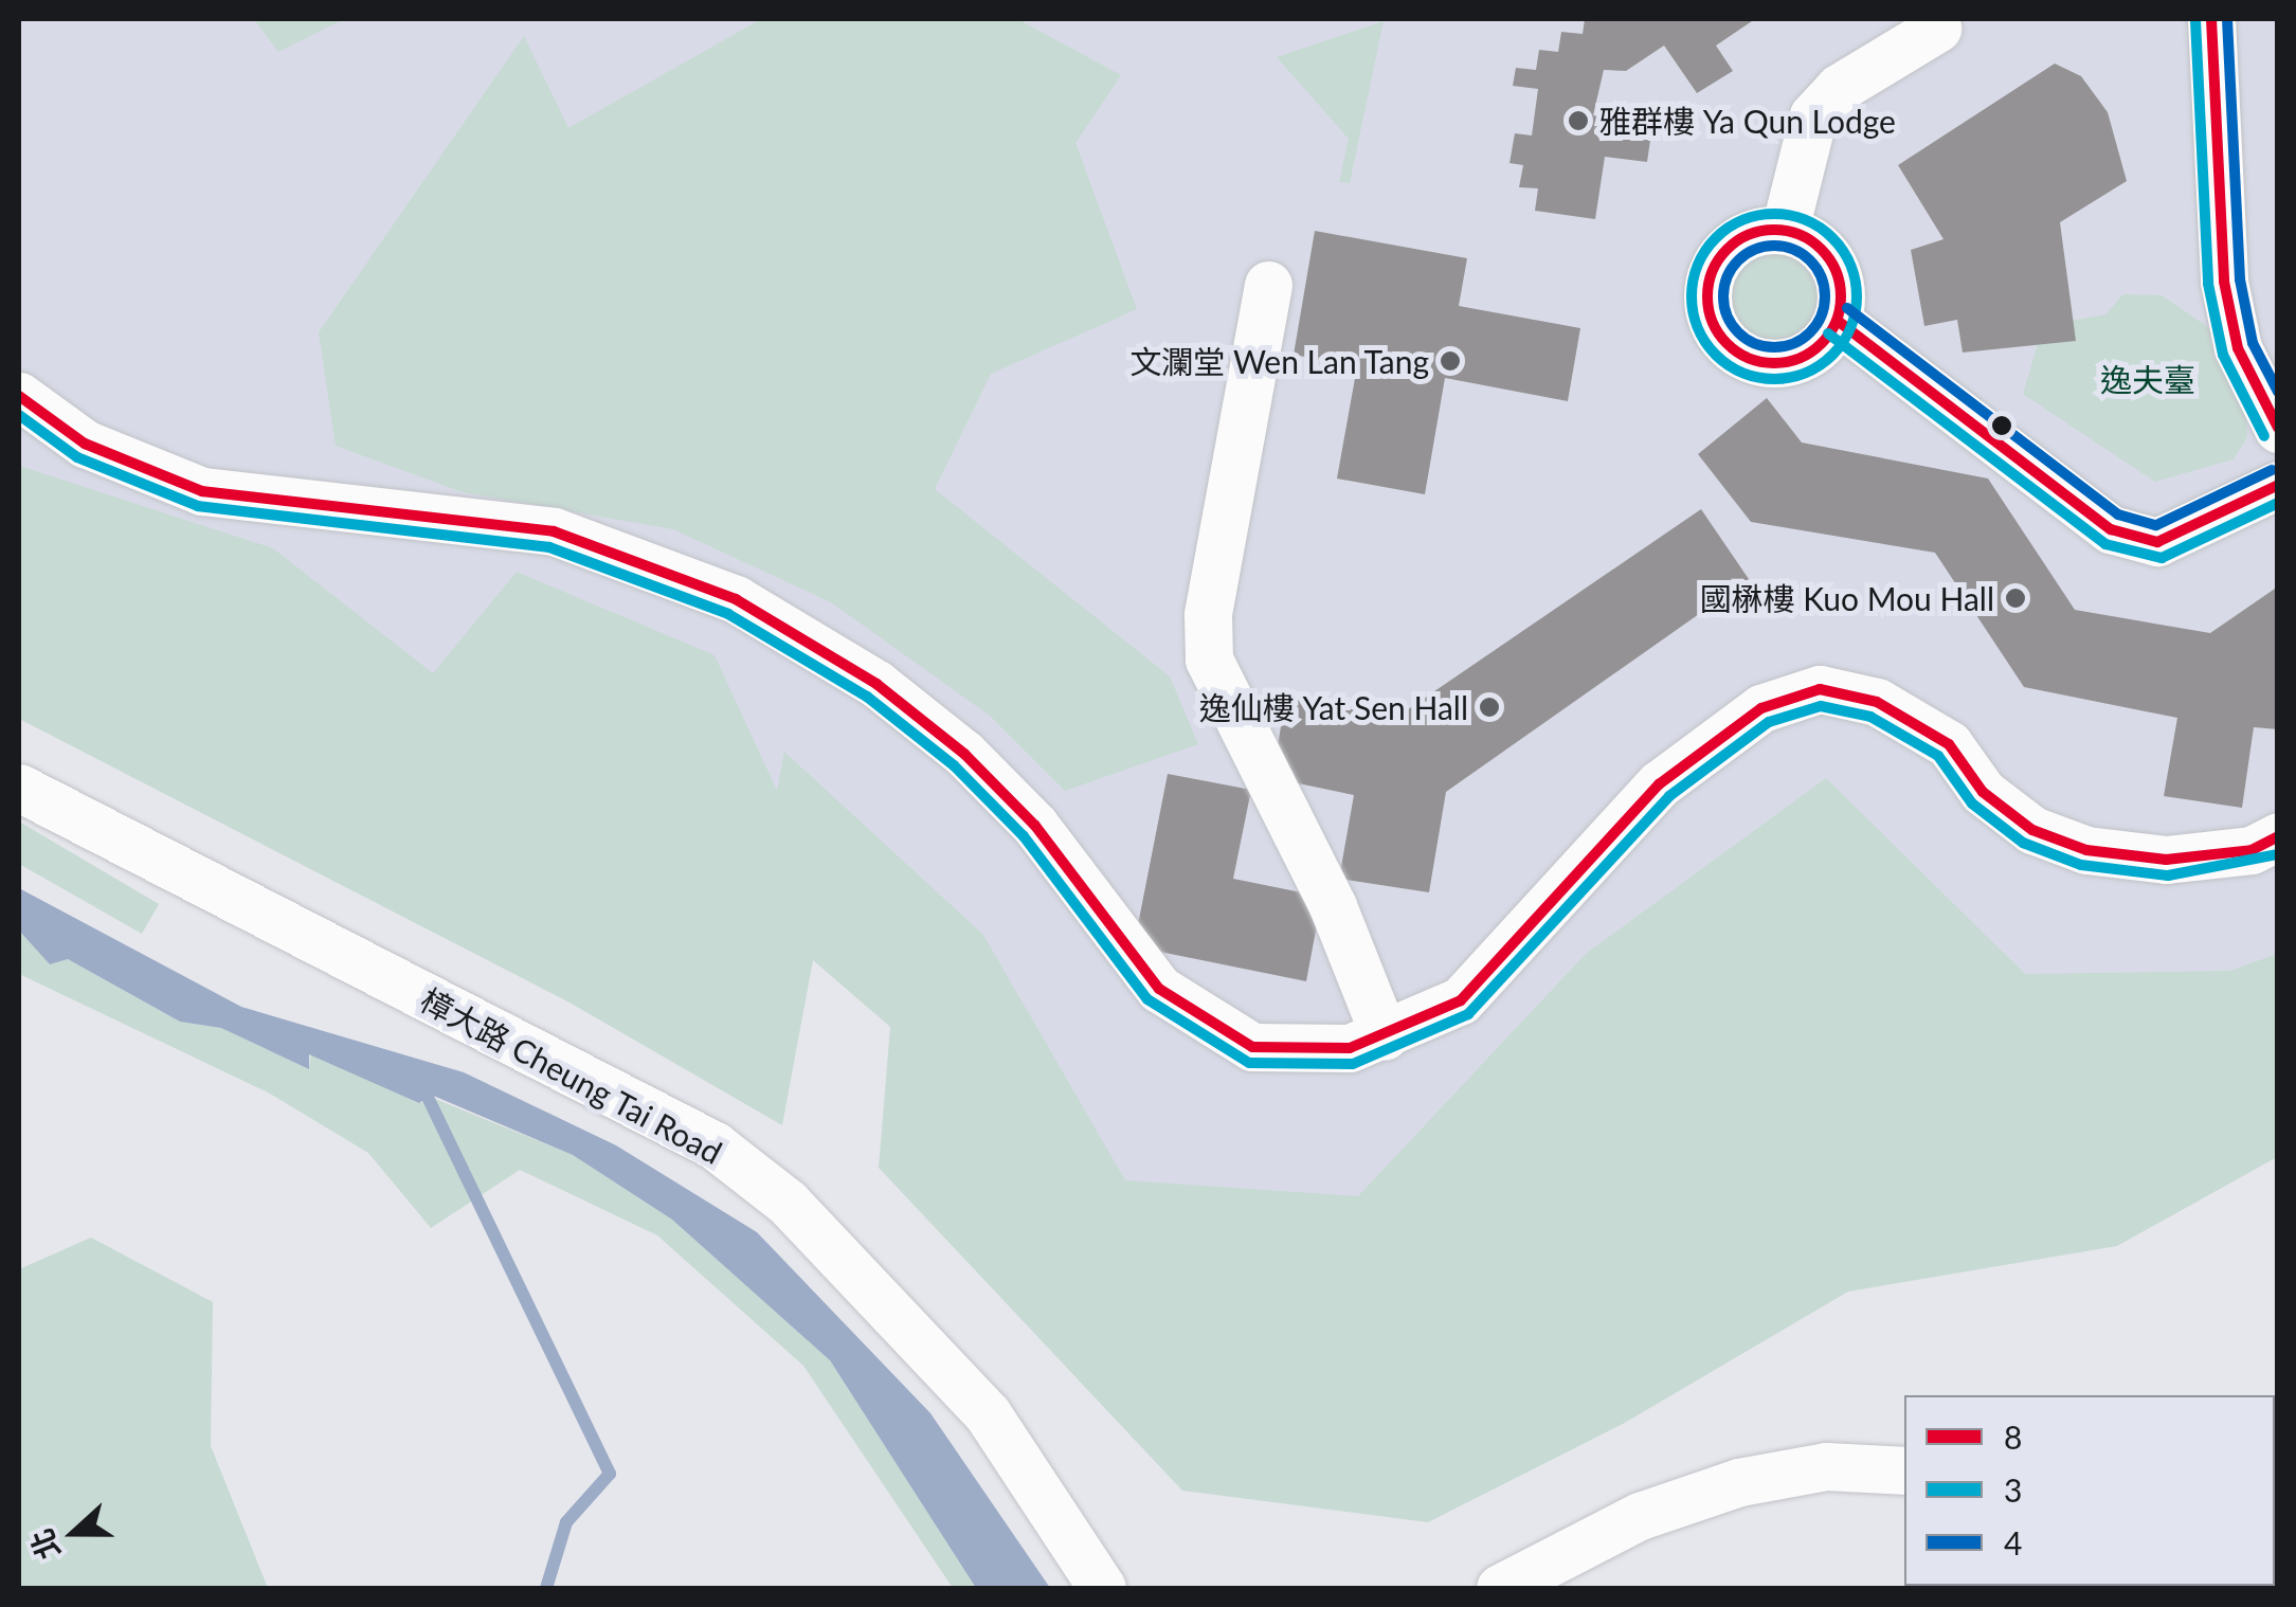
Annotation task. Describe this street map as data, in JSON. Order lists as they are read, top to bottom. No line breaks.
{"streets":{"street":["樟大路 Cheung Tai Road"]},"parks":["逸夫臺"],"places":["雅群樓 Ya Qun Lodge","文瀾堂 Wen Lan Tang","國楙樓 Kuo Mou Hall","逸仙樓 Yat Sen Hall"],"lines":["transit line 8","transit line 4","transit line 3"],"legend":["8","3","4"],"north":"left"}
